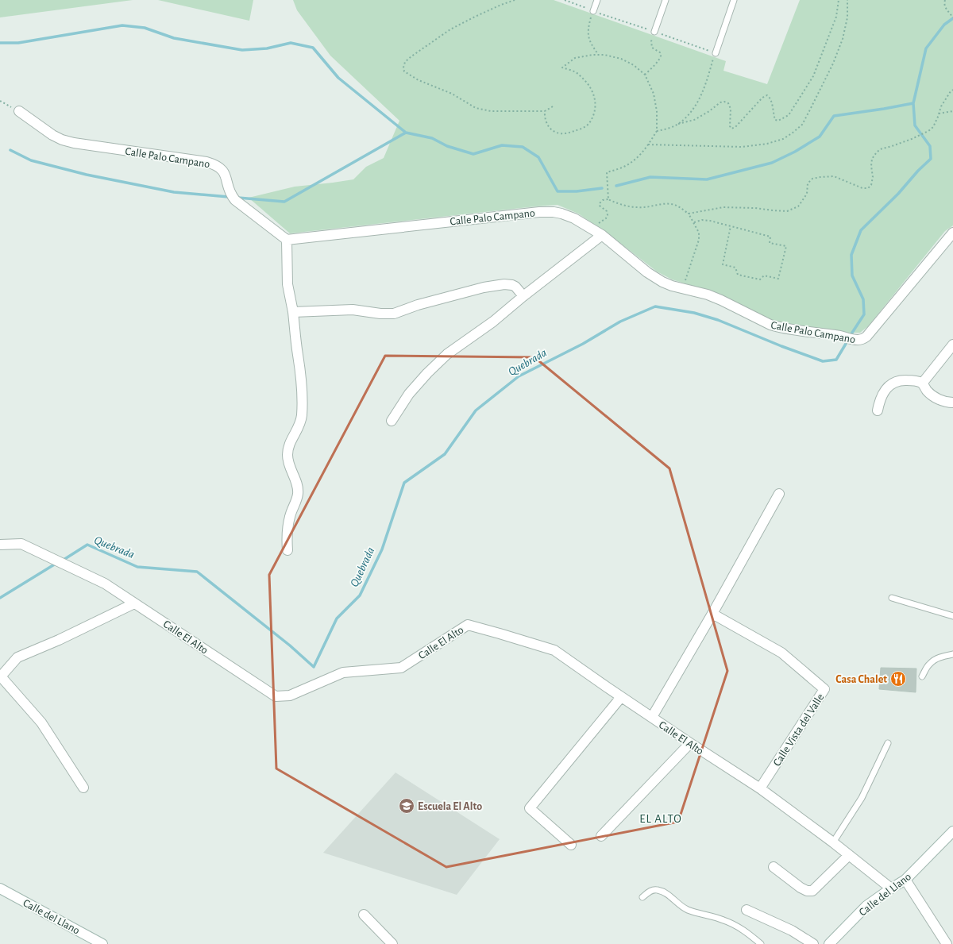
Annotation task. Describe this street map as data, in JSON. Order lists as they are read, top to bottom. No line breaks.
{"streets":{"street":["Calle Palo Campano","Calle El Alto","Calle Vista del Valle","Calle del Llano"]},"crossings":[["Calle El Alto","Calle Vista del Valle"],["Calle El Alto","Calle del Llano"]],"districts":["EL ALTO"],"water":["Quebrada"],"places":{"restaurant":["Casa Chalet"],"school or university":["Escuela El Alto"]}}
